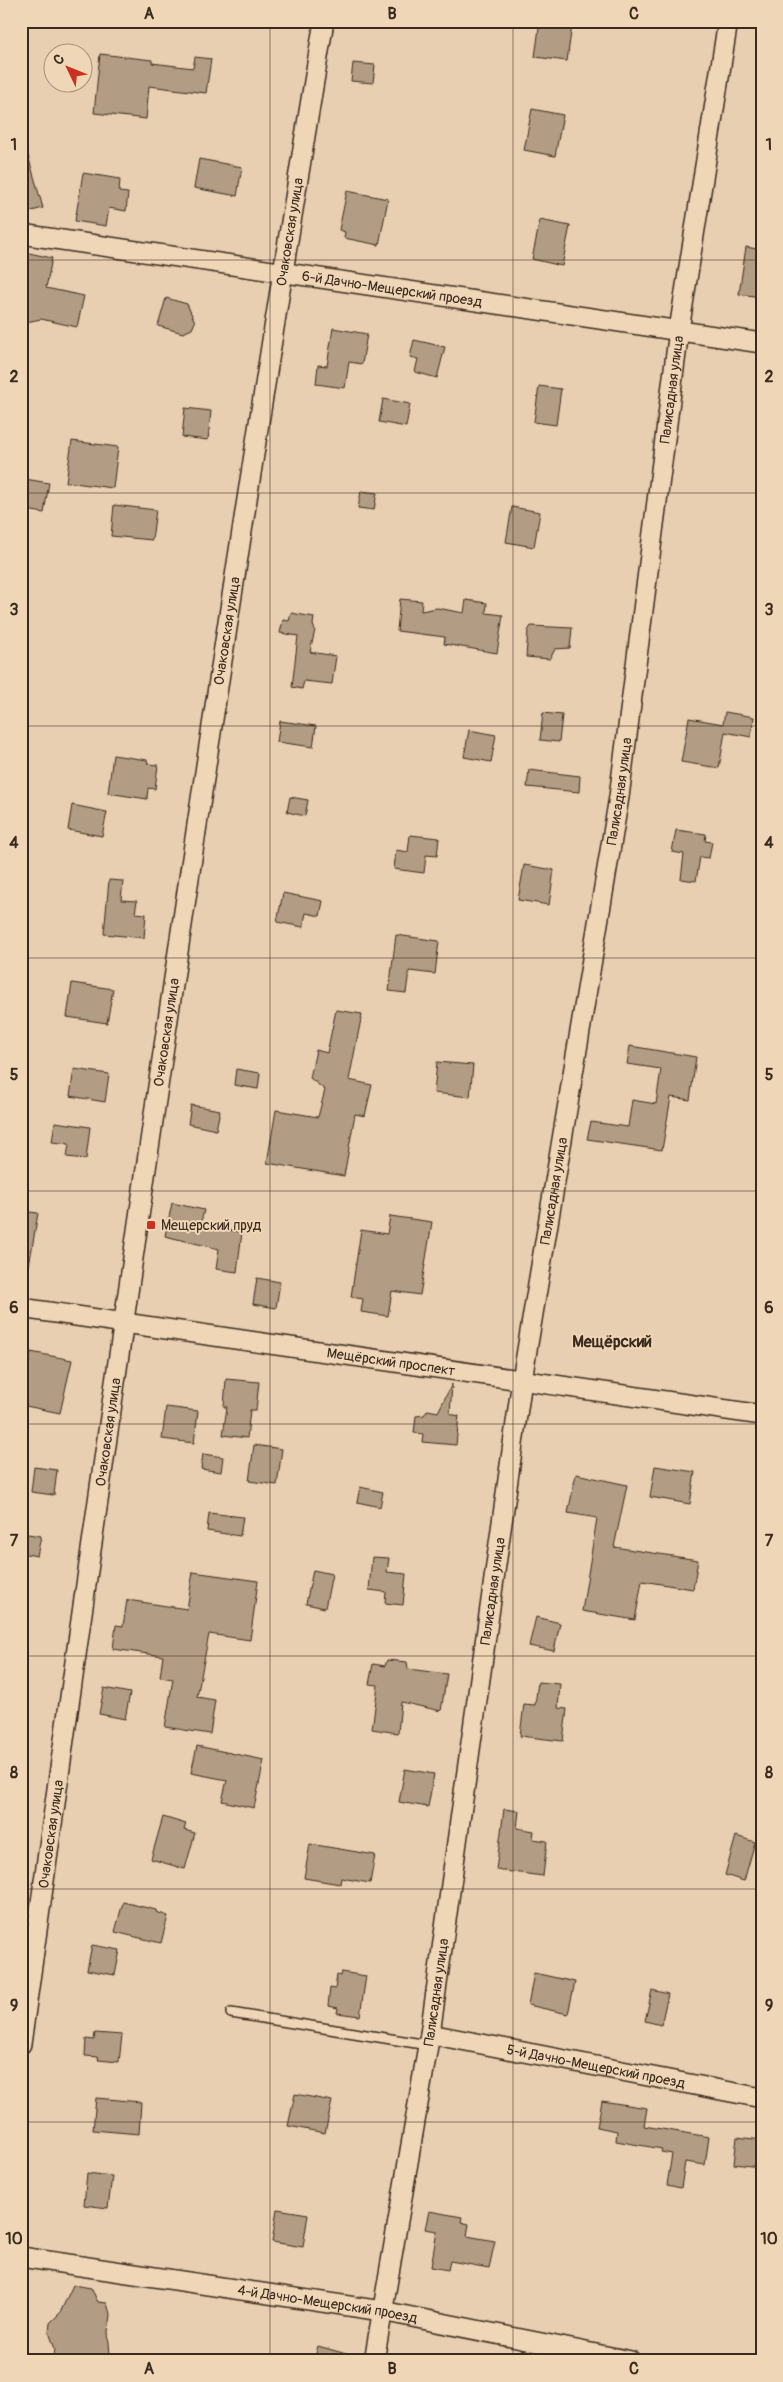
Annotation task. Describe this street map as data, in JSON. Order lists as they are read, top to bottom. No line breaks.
{"streets":{"street":["Очаковская улица","6-й Дачно-Мещерский проезд","Палисадная улица","Мещёрский проспект","5-й Дачно-Мещерский проезд","4-й Дачно-Мещерский проезд"]},"crossings":[["Очаковская улица","6-й Дачно-Мещерский проезд"],["Очаковская улица","Мещёрский проспект"],["6-й Дачно-Мещерский проезд","Палисадная улица"],["Палисадная улица","Мещёрский проспект"],["Палисадная улица","5-й Дачно-Мещерский проезд"],["Палисадная улица","4-й Дачно-Мещерский проезд"]],"districts":["Мещёрский"],"places":{"transit":["Мещерский пруд"]},"north":"top left","grid":{"columns":["A","B","C"],"rows":["1","2","3","4","5","6","7","8","9","10"]}}
